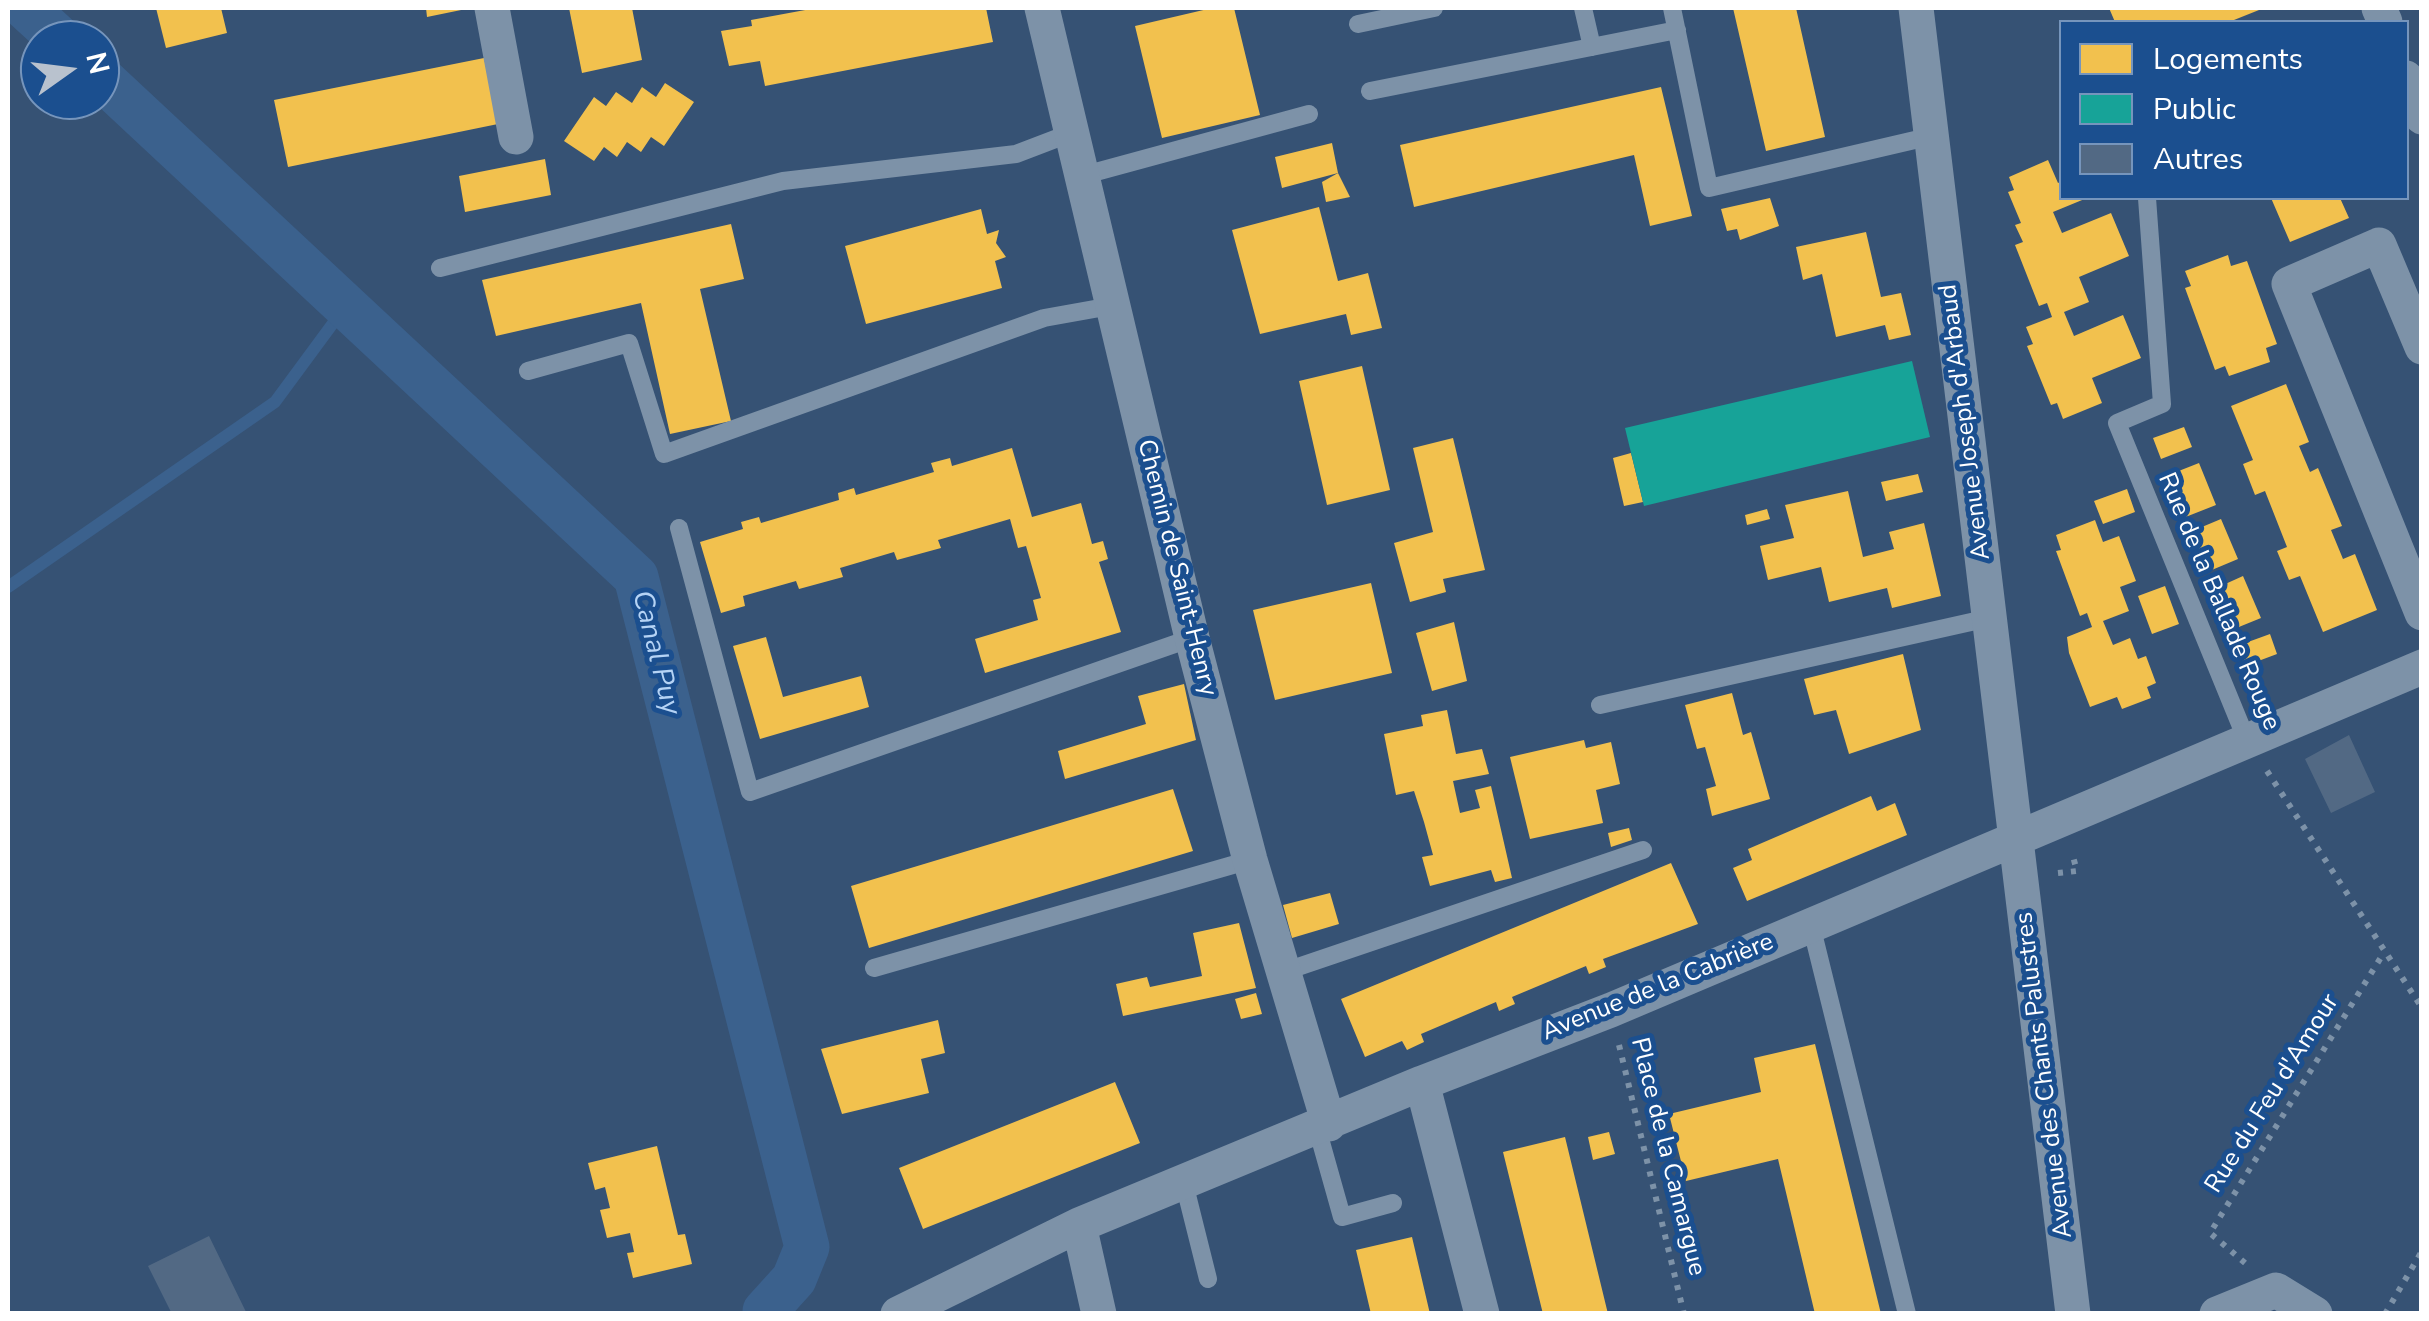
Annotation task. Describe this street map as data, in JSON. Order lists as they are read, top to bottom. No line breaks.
{"streets":{"street":["Avenue Joseph d'Arbaud","Chemin de Saint-Henry","Avenue de la Cabrière","Avenue des Chants Palustres"],"lane":["Rue de la Ballade Rouge"],"path":["Rue du Feu d'Amour","Place de la Camargue"]},"crossings":[["Avenue Joseph d'Arbaud","Avenue de la Cabrière"],["Avenue Joseph d'Arbaud","Avenue des Chants Palustres"],["Chemin de Saint-Henry","Avenue de la Cabrière"],["Rue de la Ballade Rouge","Avenue de la Cabrière"],["Rue de la Ballade Rouge","Rue du Feu d'Amour"],["Avenue de la Cabrière","Avenue des Chants Palustres"],["Avenue de la Cabrière","Place de la Camargue"]],"water":["Canal Puy"],"legend":["Logements","Public","Autres"],"north":"right"}
